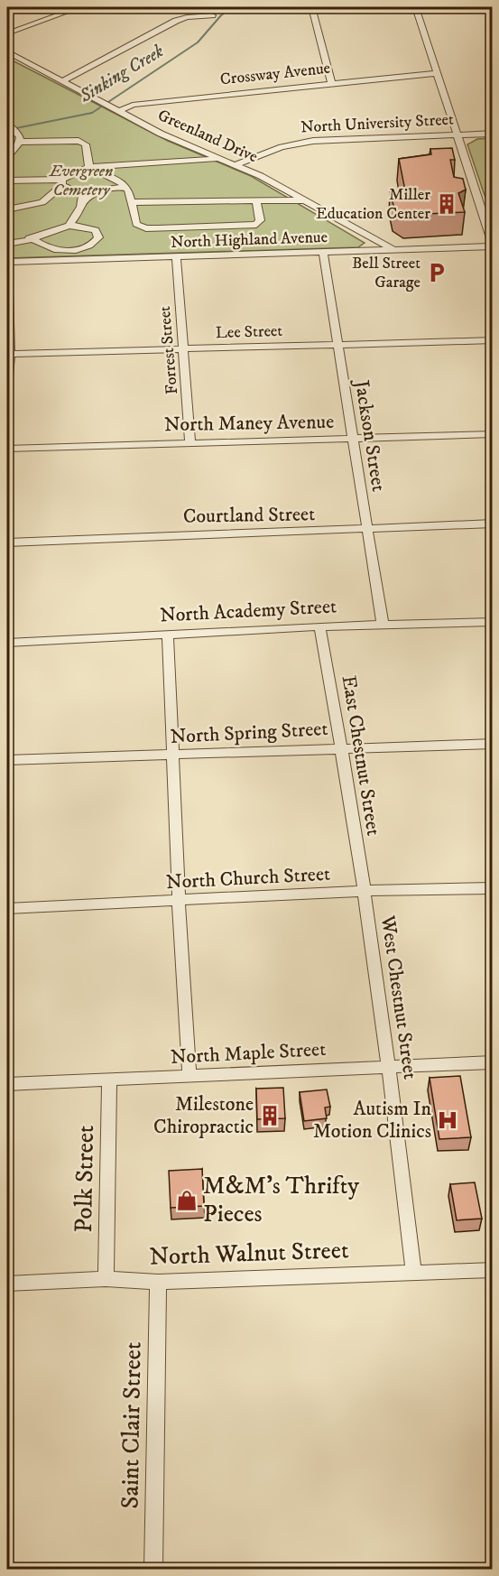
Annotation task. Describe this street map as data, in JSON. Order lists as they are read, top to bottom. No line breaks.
{"streets":{"street":["Crossway Avenue","North University Street","Greenland Drive","North Highland Avenue","Lee Street","Forrest Street","North Maney Avenue","Jackson Street","Courtland Street","North Academy Street","North Spring Street","East Chestnut Street","North Church Street","West Chestnut Street","North Maple Street","Polk Street","North Walnut Street","Saint Clair Street"]},"crossings":[["Crossway Avenue","Greenland Drive"],["North University Street","Greenland Drive"],["Greenland Drive","North Highland Avenue"],["North Highland Avenue","Forrest Street"],["North Highland Avenue","Jackson Street"],["Lee Street","Forrest Street"],["Lee Street","Jackson Street"],["Forrest Street","North Maney Avenue"],["North Maney Avenue","Jackson Street"],["Jackson Street","Courtland Street"],["Jackson Street","North Academy Street"],["North Academy Street","East Chestnut Street"],["North Spring Street","East Chestnut Street"],["East Chestnut Street","North Church Street"],["East Chestnut Street","West Chestnut Street"],["North Church Street","West Chestnut Street"],["West Chestnut Street","North Maple Street"],["West Chestnut Street","North Walnut Street"],["North Maple Street","Polk Street"],["Polk Street","North Walnut Street"],["North Walnut Street","Saint Clair Street"]],"water":["Sinking Creek"],"parks":["Evergreen Cemetery"],"places":{"building":["Miller Education Center","Milestone Chiropractic"],"parking":["Bell Street Garage"],"hospital":["Autism In Motion Clinics"],"shop":["M&M's Thrifty Pieces"]}}
